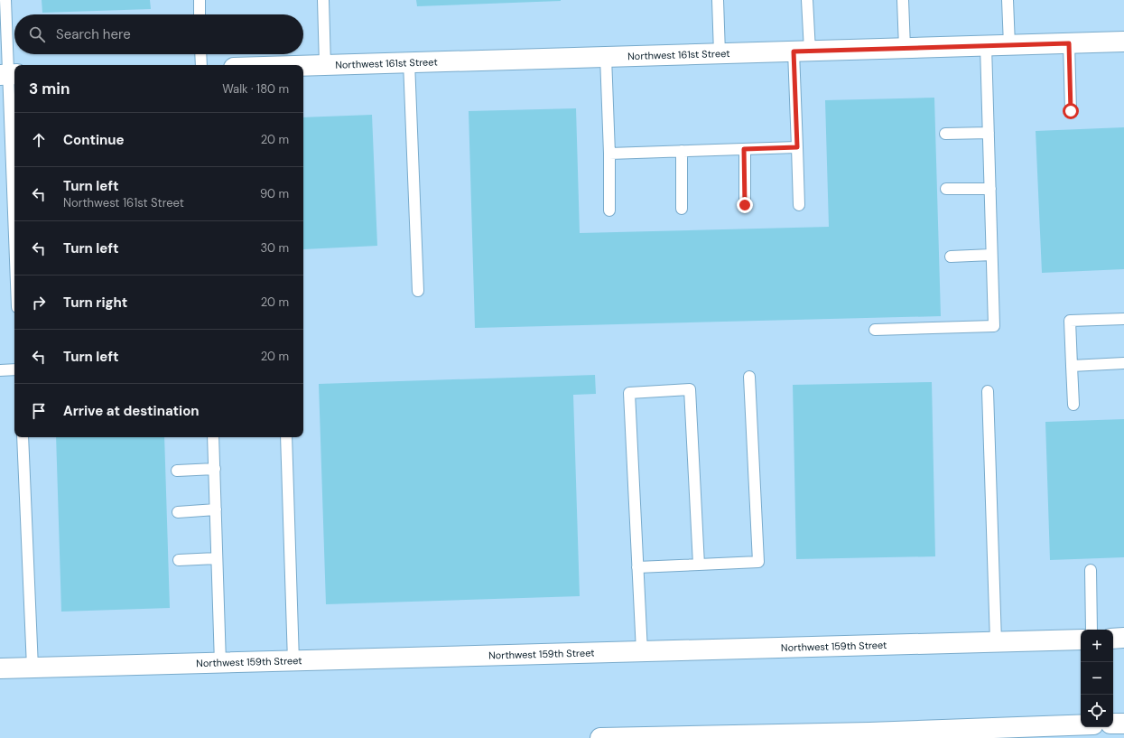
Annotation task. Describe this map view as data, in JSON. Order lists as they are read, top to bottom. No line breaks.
{"streets":{"street":["Northwest 161st Street","Northwest 159th Street"]},"page":{"search":"Search here","heading":["3 min","Walk · 180 m"],"list":[["Continue","20 m"],["Turn left","Northwest 161st Street","90 m"],["Turn left","30 m"],["Turn right","20 m"],["Turn left","20 m"],"Arrive at destination"],"map_buttons":["+","−"]}}
